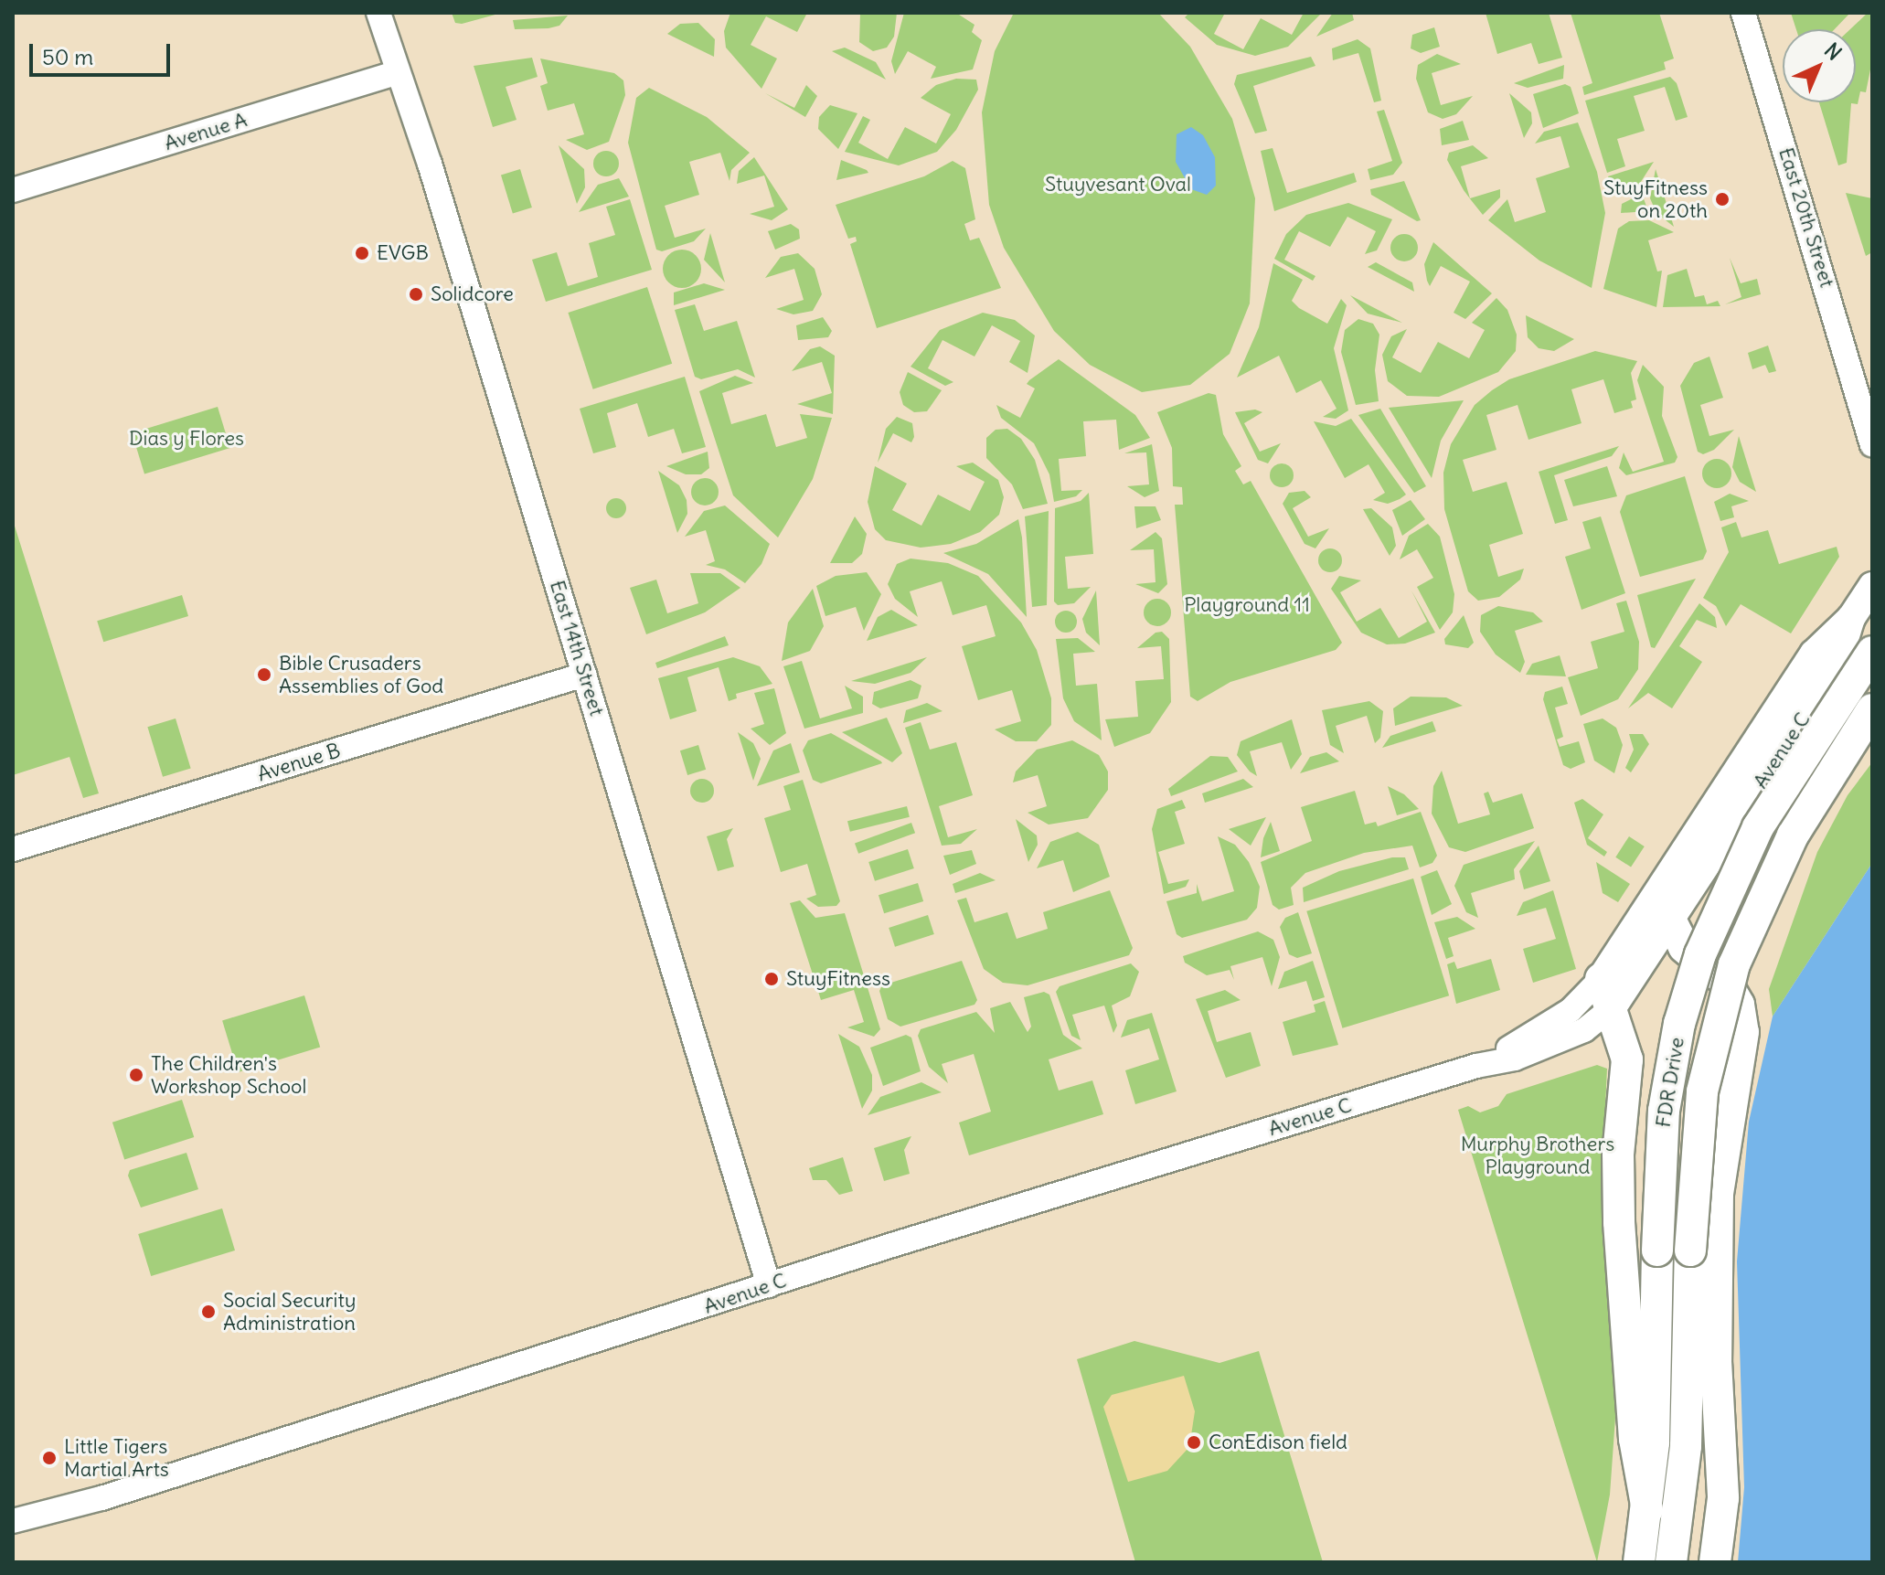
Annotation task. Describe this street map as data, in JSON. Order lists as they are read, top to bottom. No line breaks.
{"streets":{"highway":["FDR Drive"],"main road":["Avenue A","East 20th Street","East 14th Street","Avenue C","Avenue B"]},"crossings":[["Avenue A","East 14th Street"],["East 14th Street","Avenue C"],["East 14th Street","Avenue B"]],"parks":["Stuyvesant Oval","Dias y Flores","Playground 11","Murphy Brothers Playground"],"places":["StuyFitness on 20th","EVGB","Solidcore","Bible Crusaders Assemblies of God","StuyFitness","The Children's Workshop School","Social Security Administration","ConEdison field","Little Tigers Martial Arts"],"scale_bar":"50 m","north":"top right"}
